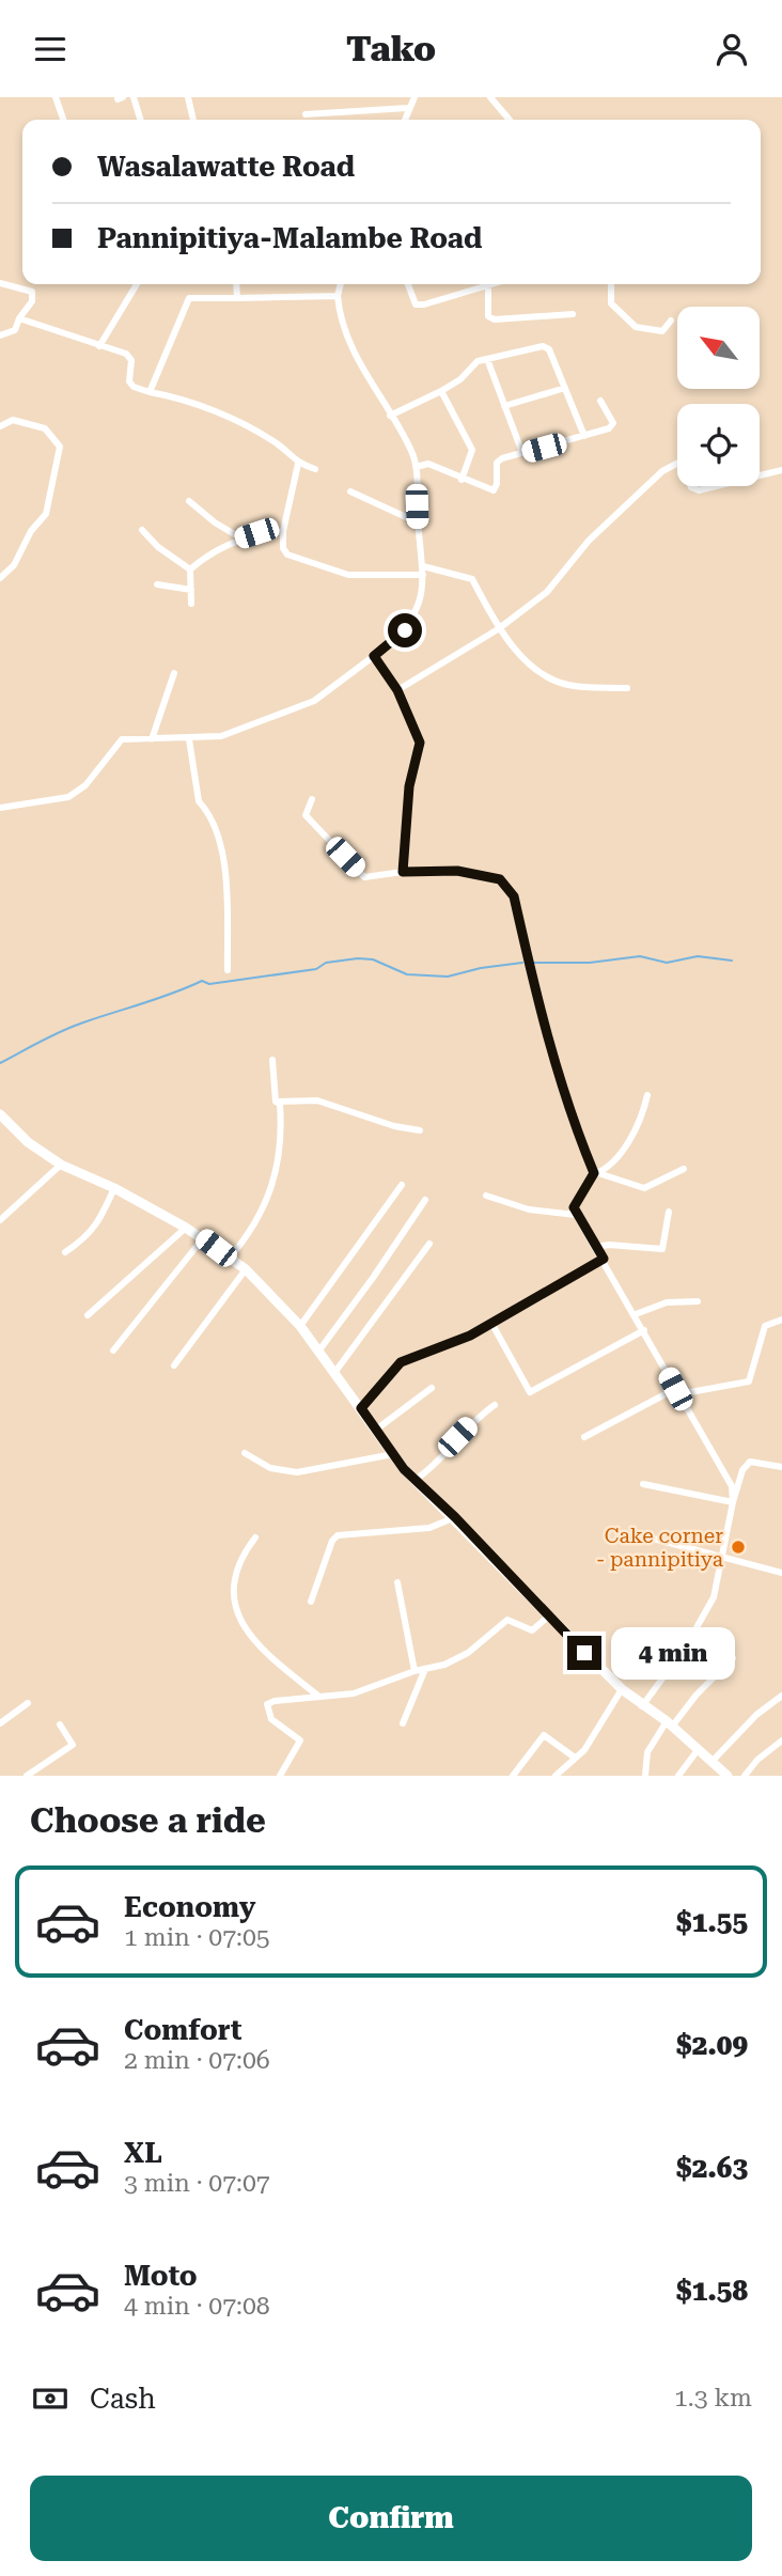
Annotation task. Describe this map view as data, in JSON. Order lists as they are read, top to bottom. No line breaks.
{"places":["Cake corner - pannipitiya"],"north":"top left","page":{"header":"Tako","banner":["Wasalawatte Road","Pannipitiya-Malambe Road"],"bubble":"4 min","heading":"Choose a ride","list":[{"name":"Economy","note":"1 min · 07:05","value":"$1.55"},{"name":"Comfort","note":"2 min · 07:06","value":"$2.09"},{"name":"XL","note":"3 min · 07:07","value":"$2.63"},{"name":"Moto","note":"4 min · 07:08","value":"$1.58"}],"pay":["Cash","1.3 km"],"buttons":"Confirm"}}
